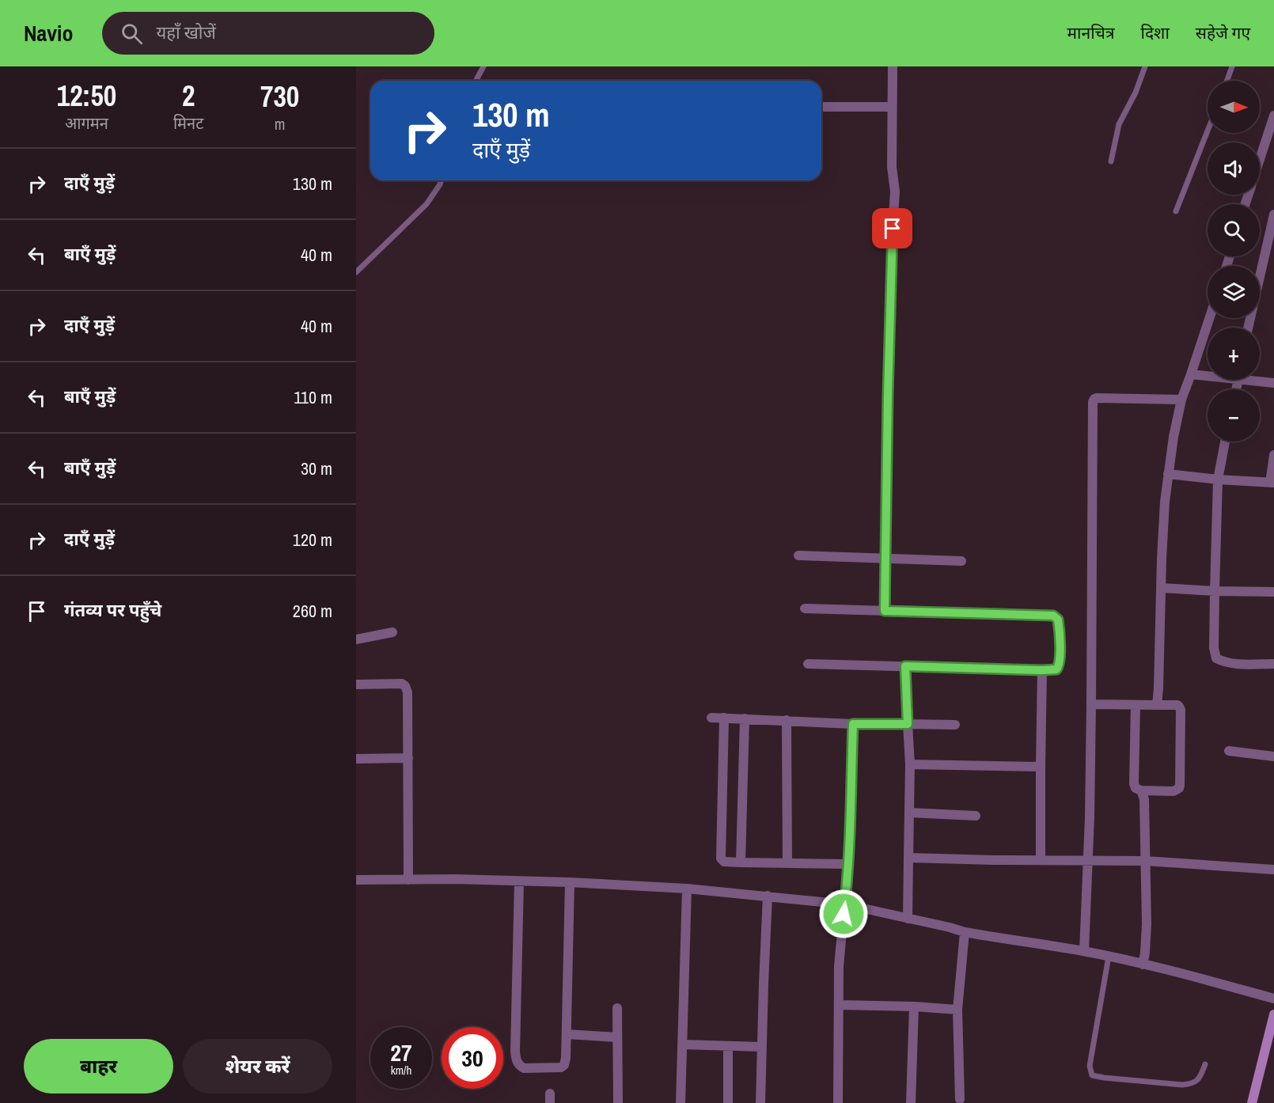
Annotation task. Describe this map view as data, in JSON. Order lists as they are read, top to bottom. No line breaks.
{"north":"right","page":{"header":"Navio","search":"यहाँ खोजें","nav":["मानचित्र","दिशा","सहेजे गए"],"eta":["12:50","आगमन","2","मिनट","730","m"],"map_buttons":["+","−"],"turn":["130 m","दाएँ मुड़ें"],"list":[{"name":"दाएँ मुड़ें","value":"130 m"},{"name":"बाएँ मुड़ें","value":"40 m"},{"name":"दाएँ मुड़ें","value":"40 m"},{"name":"बाएँ मुड़ें","value":"110 m"},{"name":"बाएँ मुड़ें","value":"30 m"},{"name":"दाएँ मुड़ें","value":"120 m"},{"name":"गंतव्य पर पहुँचे","value":"260 m"}],"speed":"27 km/h","limit":"30","buttons":["बाहर","शेयर करें"]}}
